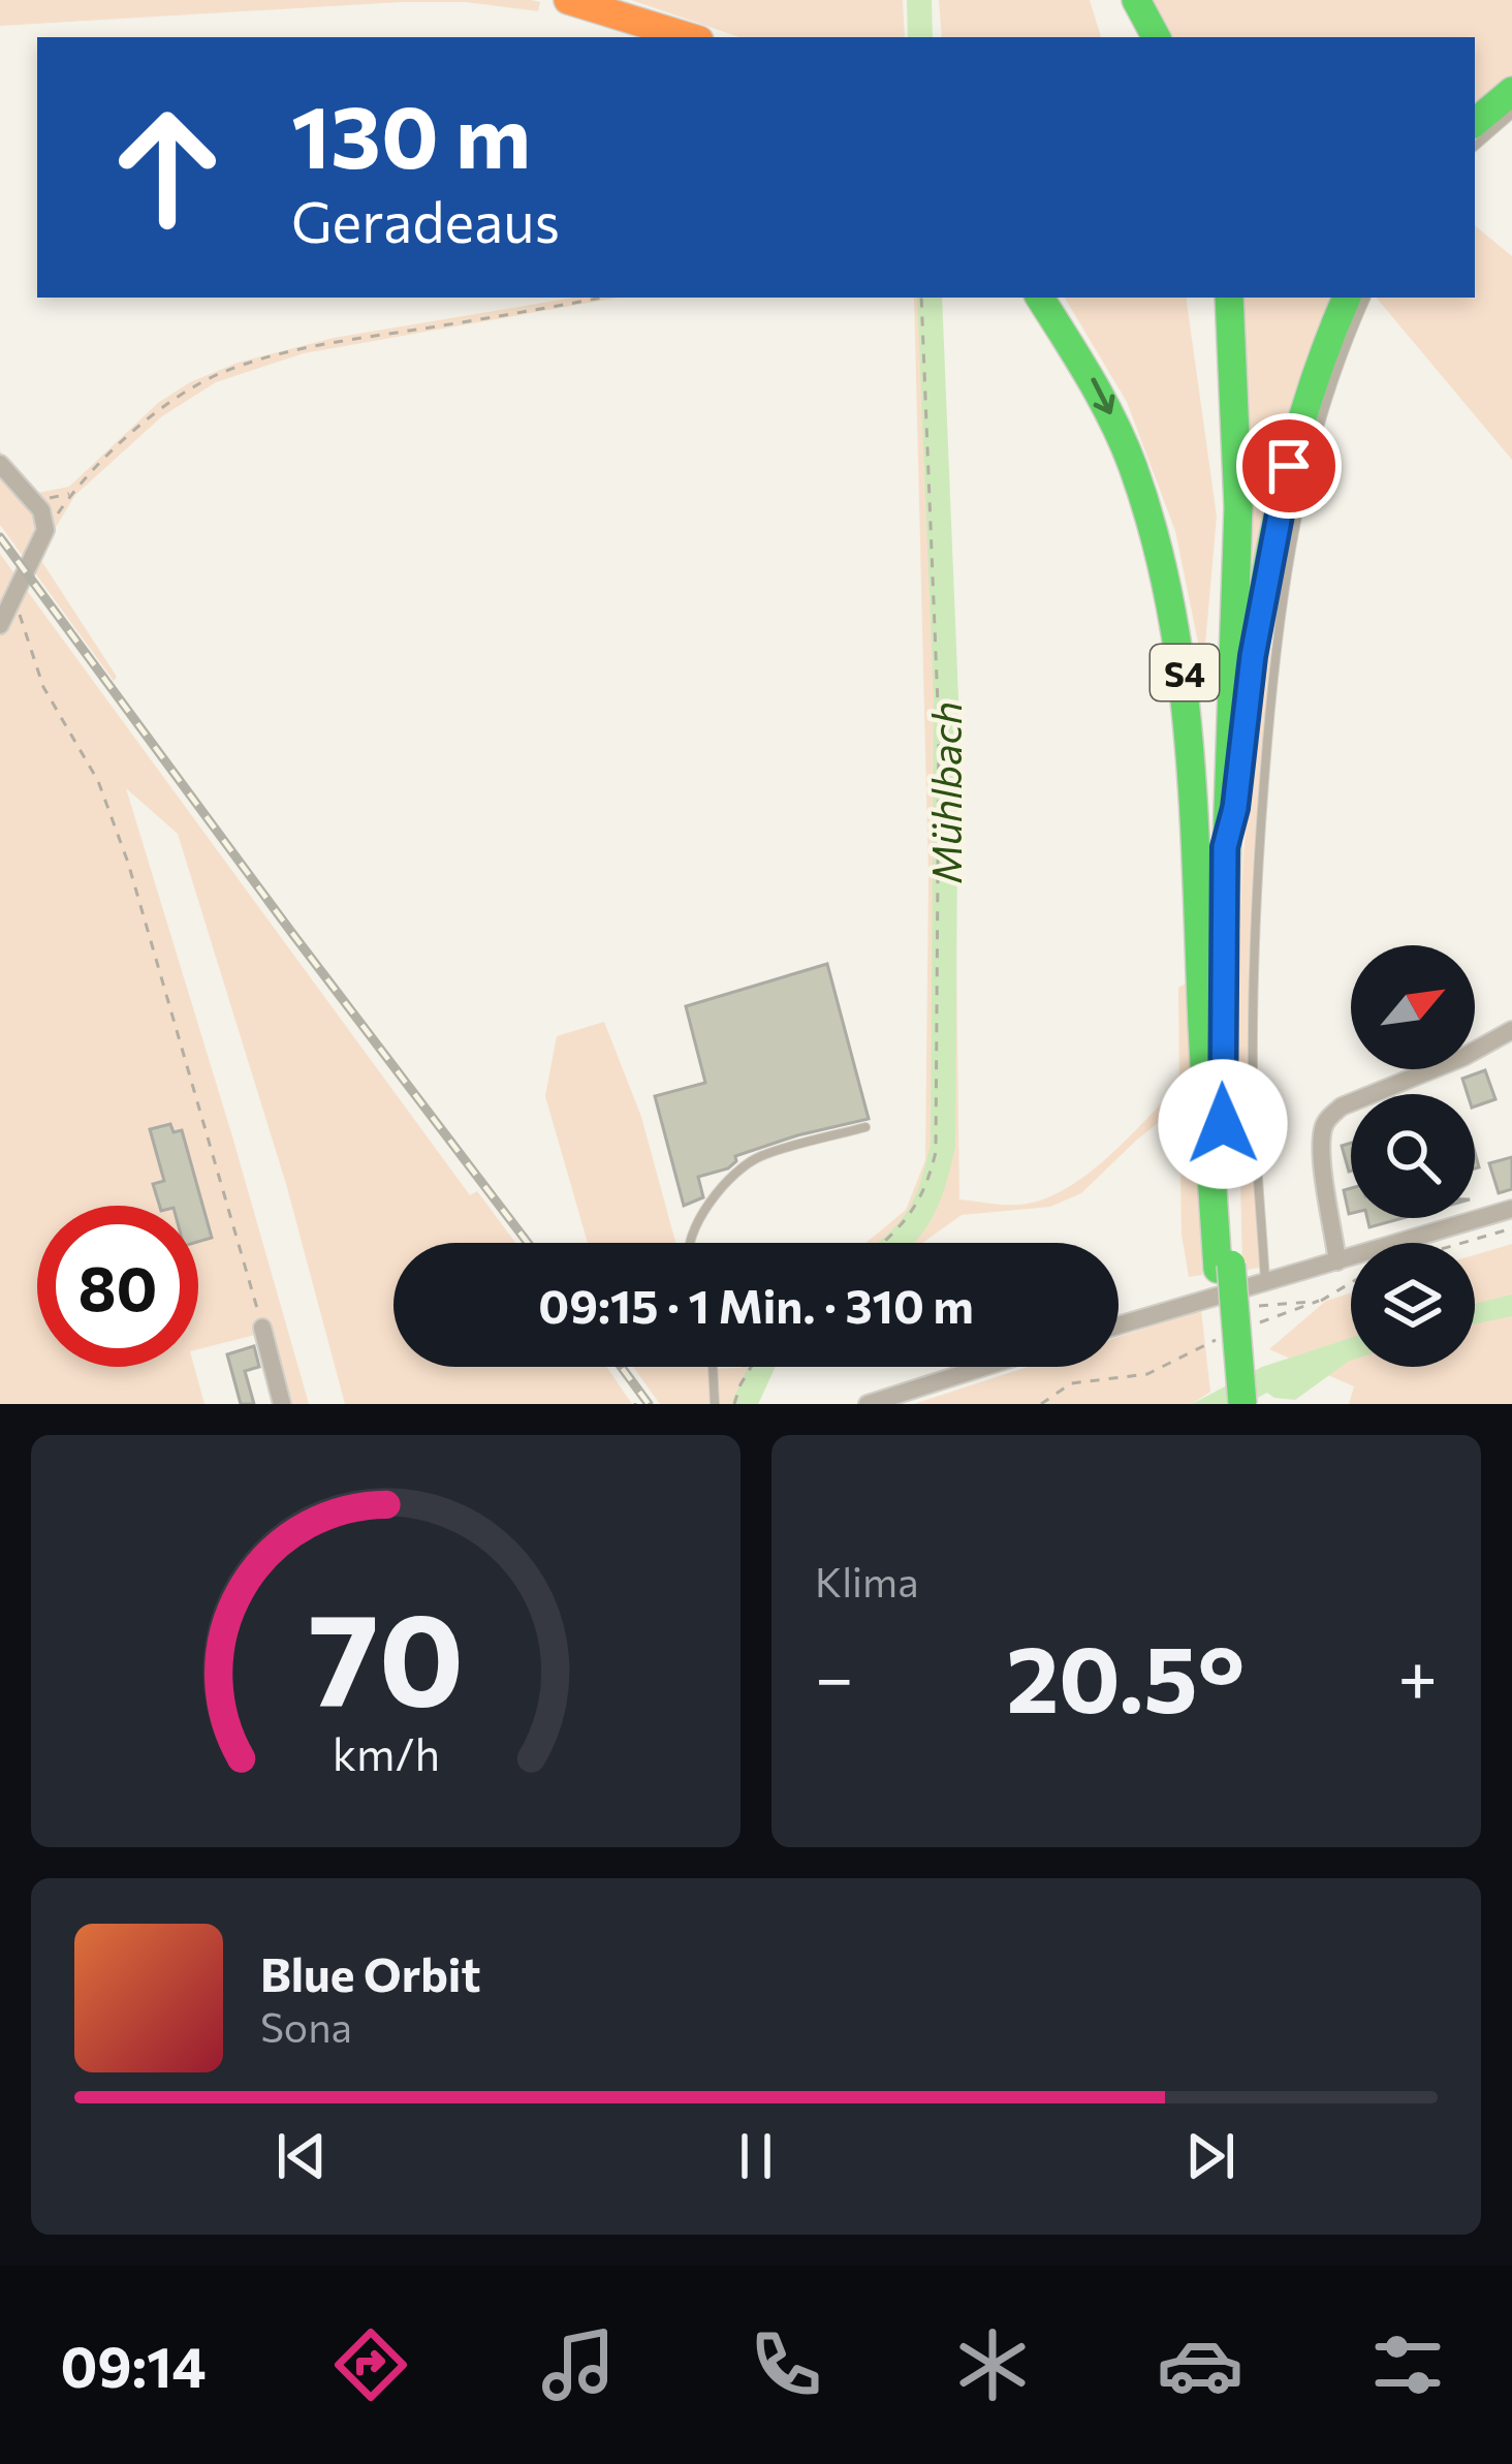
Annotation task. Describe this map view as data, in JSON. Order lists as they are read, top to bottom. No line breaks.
{"streets":{"highway":["S4"]},"water":["Mühlbach"],"north":"top right","page":{"turn":["130 m","Geradeaus"],"limit":"80","trip":"09:15 · 1 Min. · 310 m","tile":"Klima","heat":["−","20.5°","+"],"song":["Blue Orbit","Sona"],"tabs":"09:14","gauge":["70","km/h"]}}
